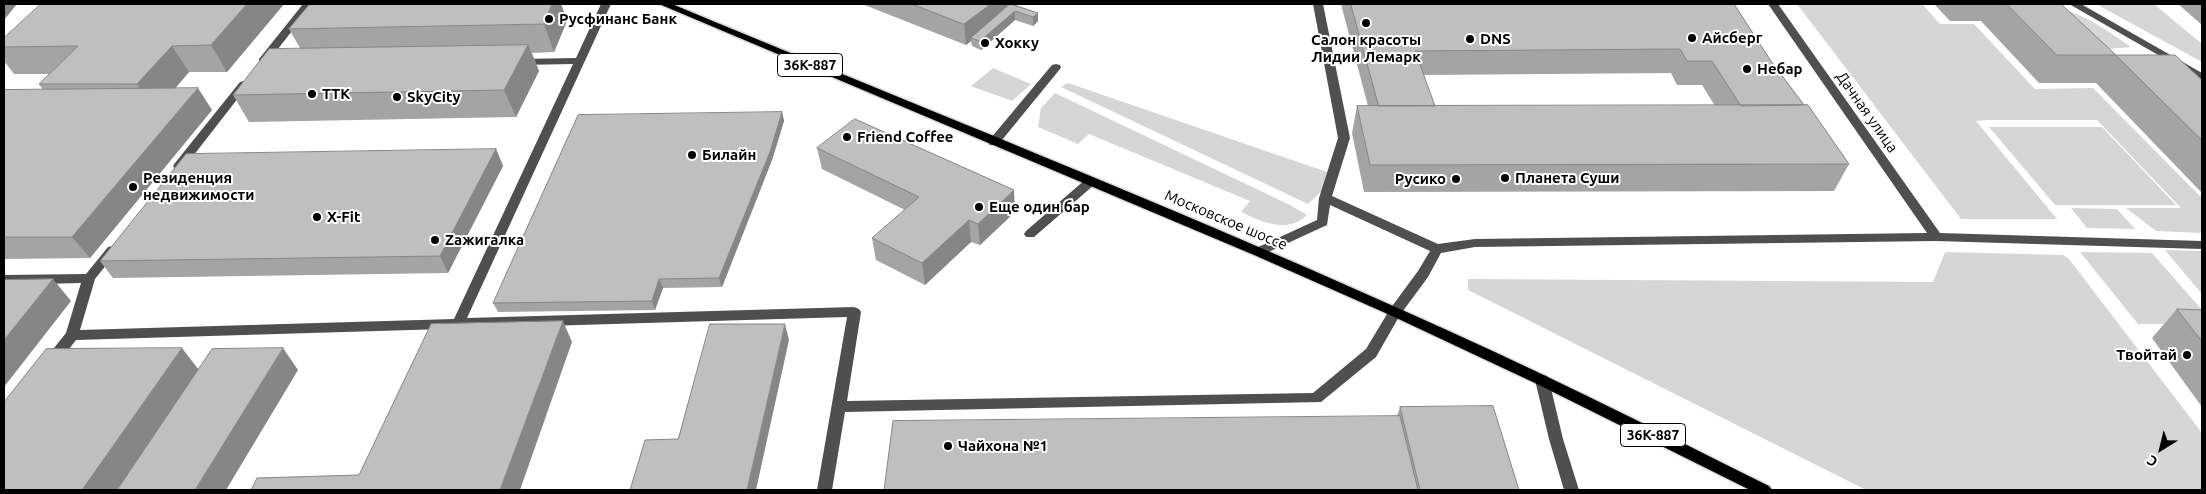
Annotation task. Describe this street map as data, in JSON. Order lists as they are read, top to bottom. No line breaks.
{"streets":{"main road":["36К-887","Московское шоссе"],"street":["Дачная улица"]},"places":["Русфинанс Банк","Салон красоты Лидии Лемарк","Айсберг","DNS","Хокку","Небар","ТТК","SkyCity","Friend Coffee","Билайн","Планета Суши","Русико","Резиденция недвижимости","Еще один бар","X-Fit","Zажигалка","Твойтай","Чайхона №1"],"north":"bottom left"}
